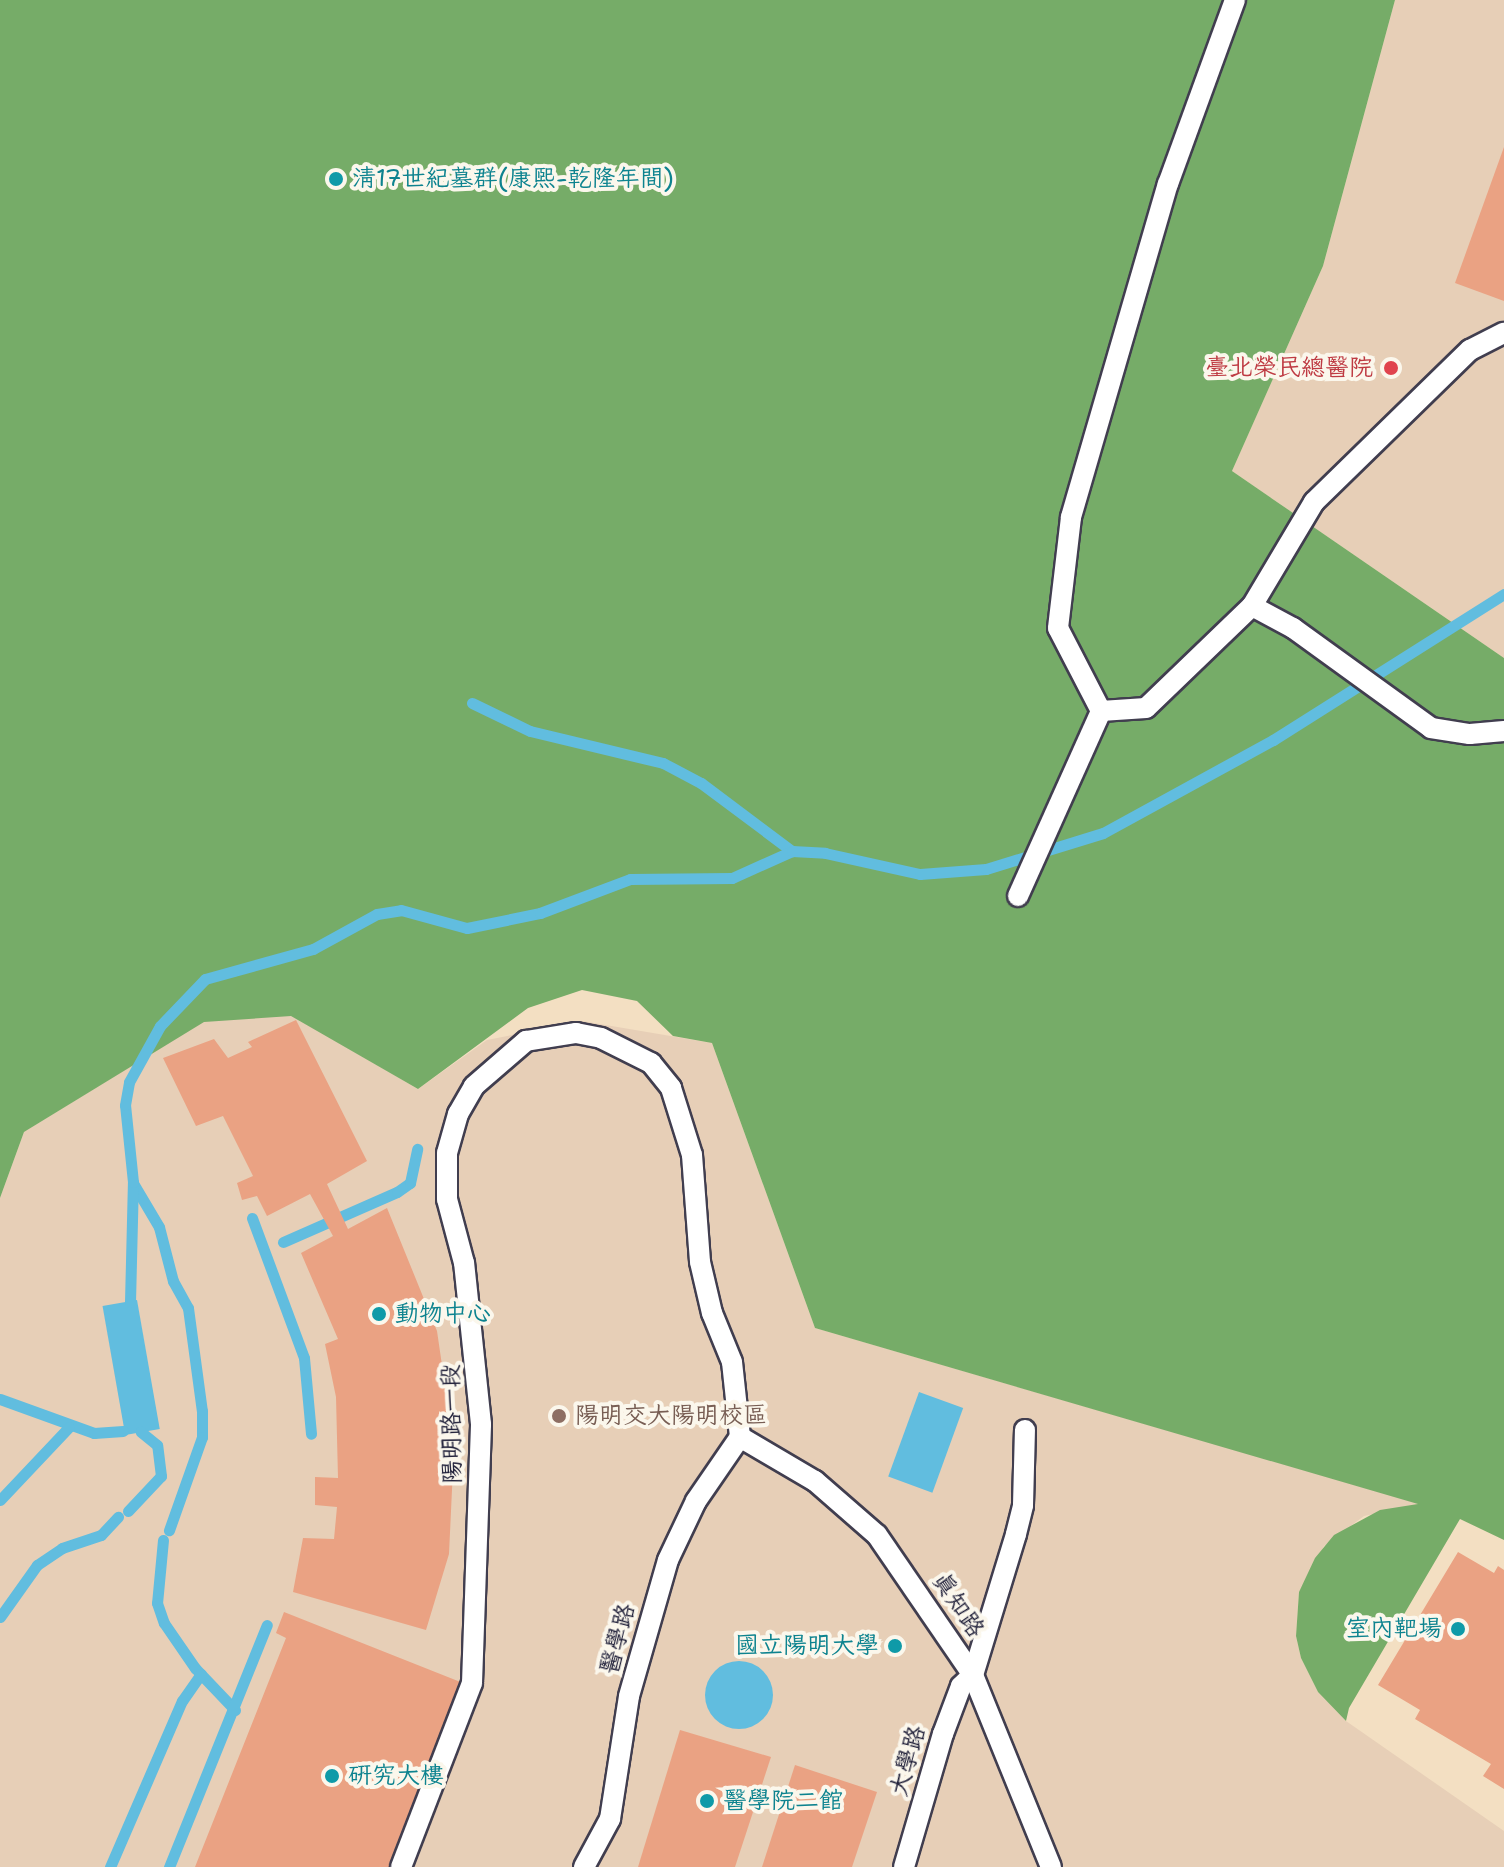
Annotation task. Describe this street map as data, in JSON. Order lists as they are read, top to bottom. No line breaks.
{"streets":{"lane":["陽明路一段","真知路","醫學路","大學路"]},"crossings":[["陽明路一段","真知路"],["陽明路一段","醫學路"],["真知路","醫學路"],["真知路","大學路"]],"places":["清17世紀墓群(康熙-乾隆年間)","臺北榮民總醫院","動物中心","陽明交大陽明校區","室內靶場","國立陽明大學","研究大樓","醫學院二館"]}
